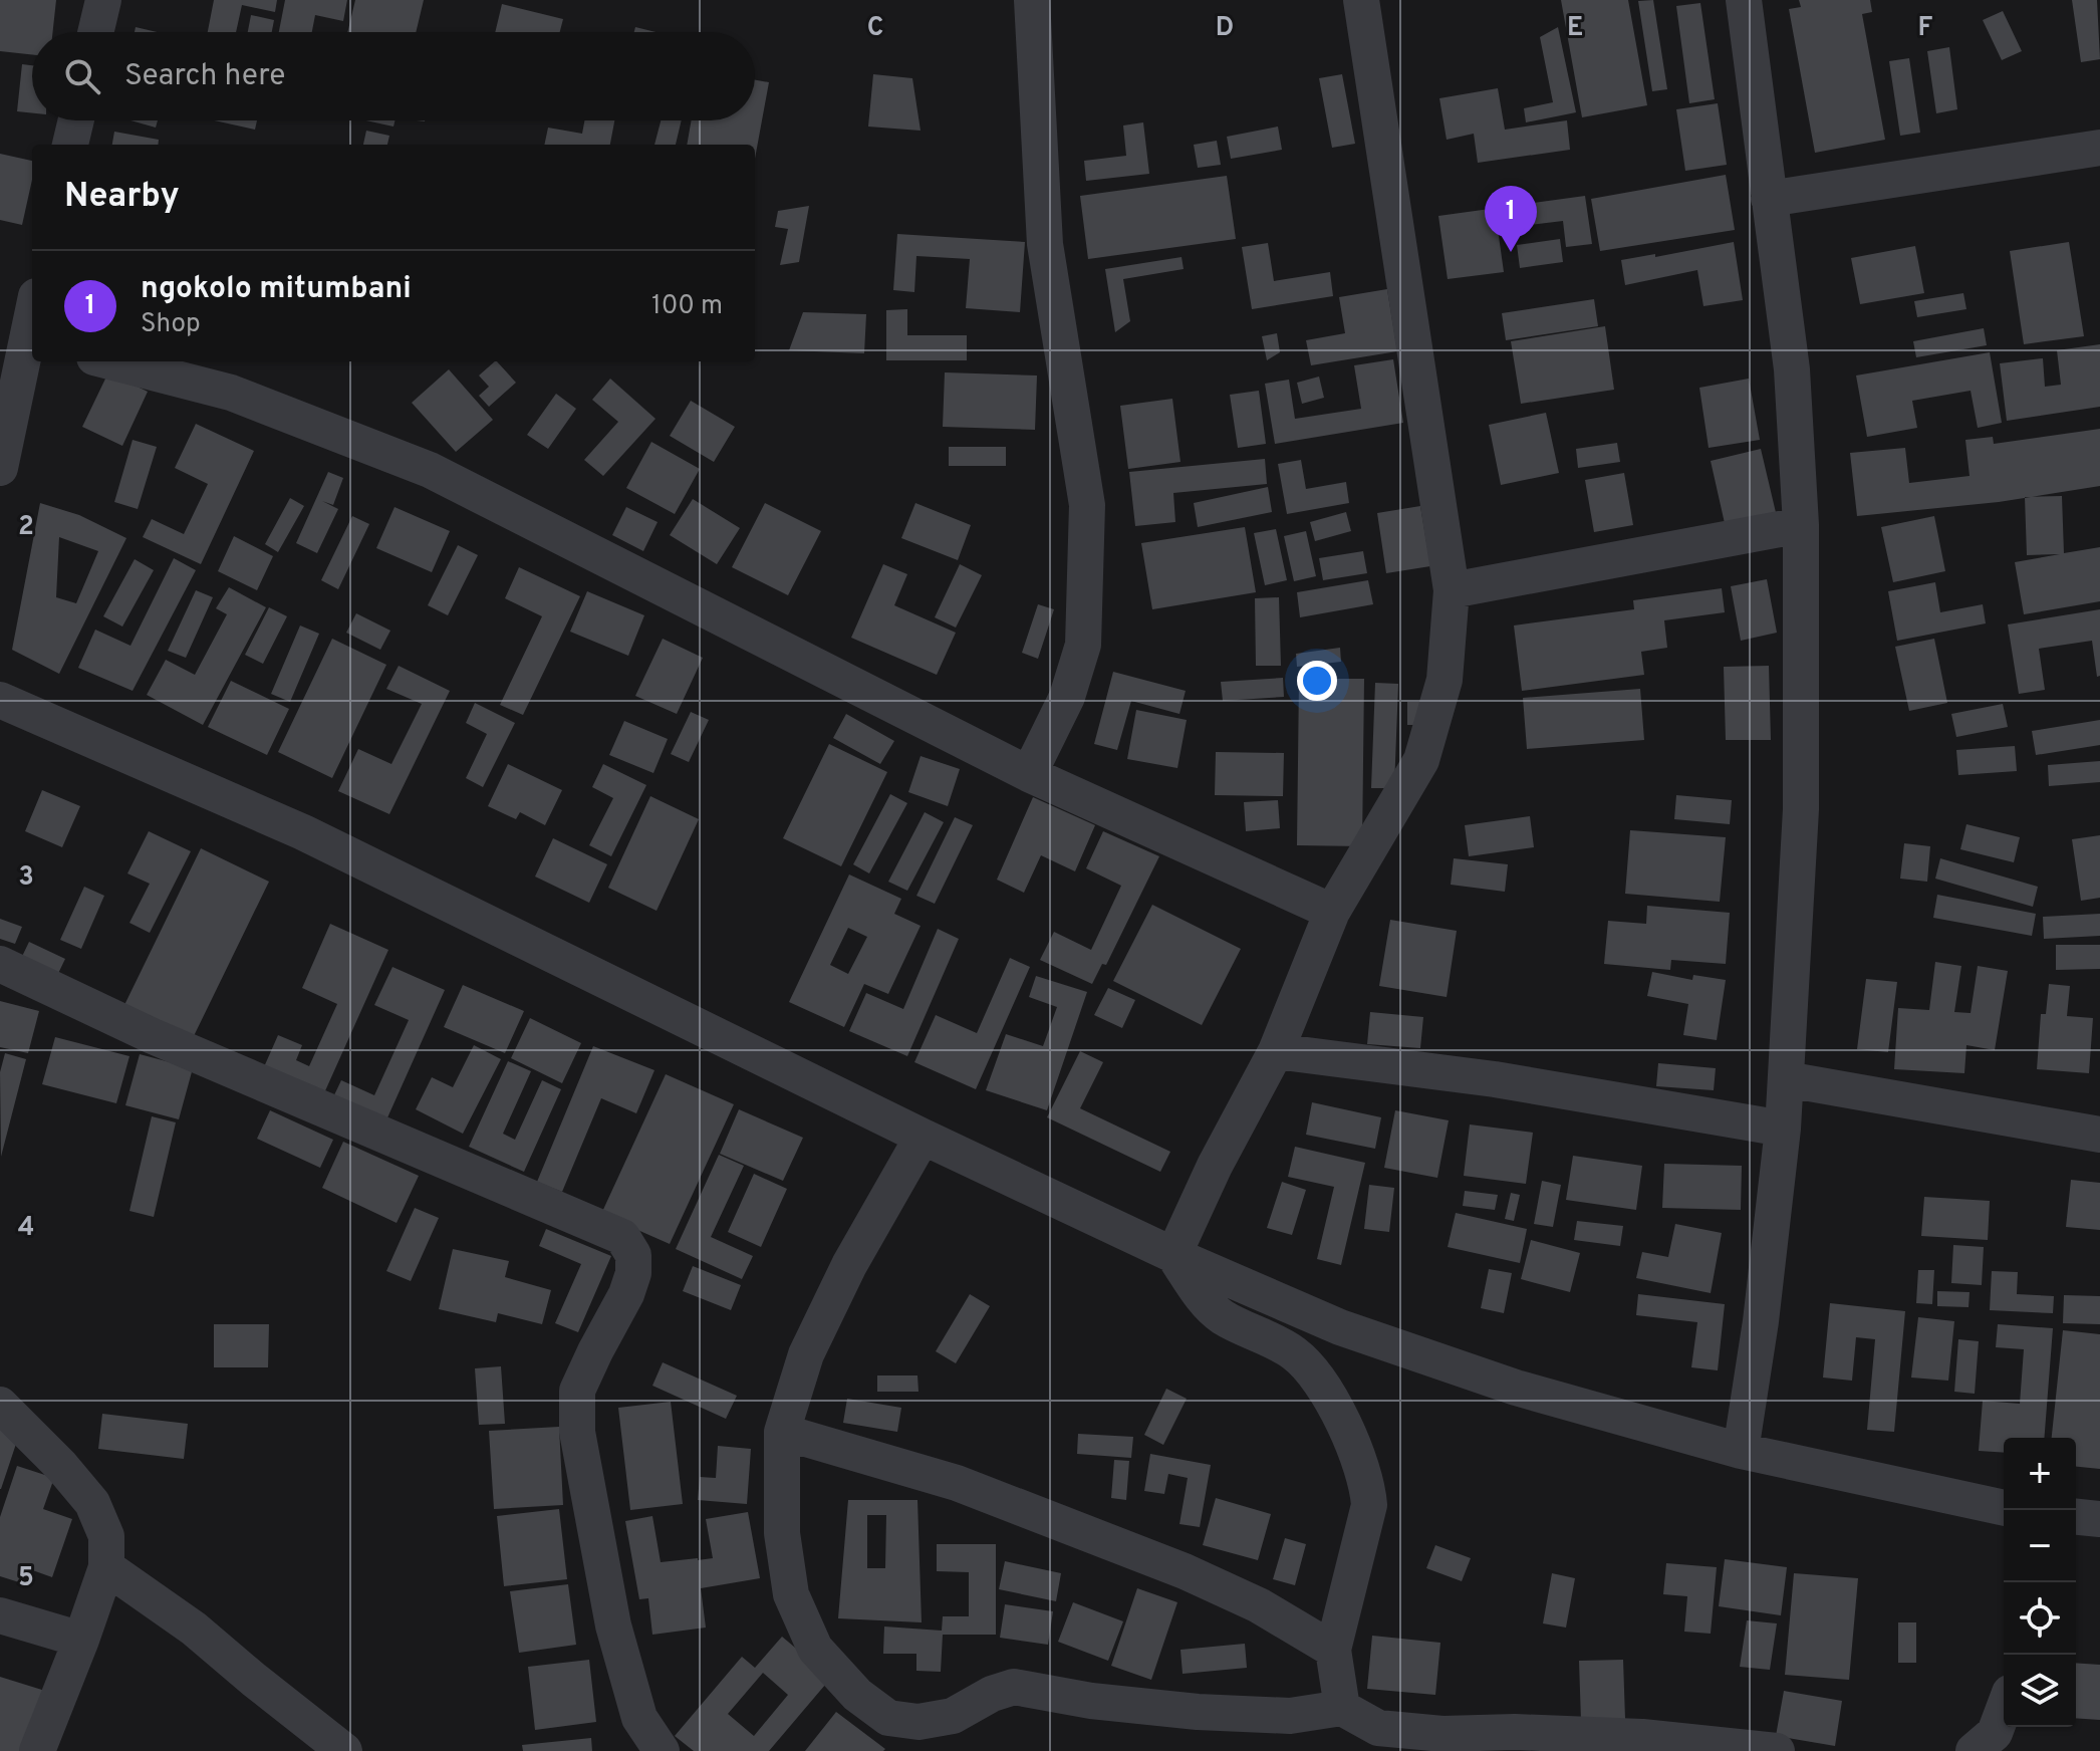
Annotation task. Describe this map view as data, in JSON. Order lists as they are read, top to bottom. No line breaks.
{"page":{"search":"Search here","heading":"Nearby","pins":"1","list":[{"mark":"1","name":"ngokolo mitumbani","note":"Shop","value":"100 m"}],"map_buttons":["+","−"]},"grid":{"columns":["C","D","E","F"],"rows":["2","3","4","5"]}}
